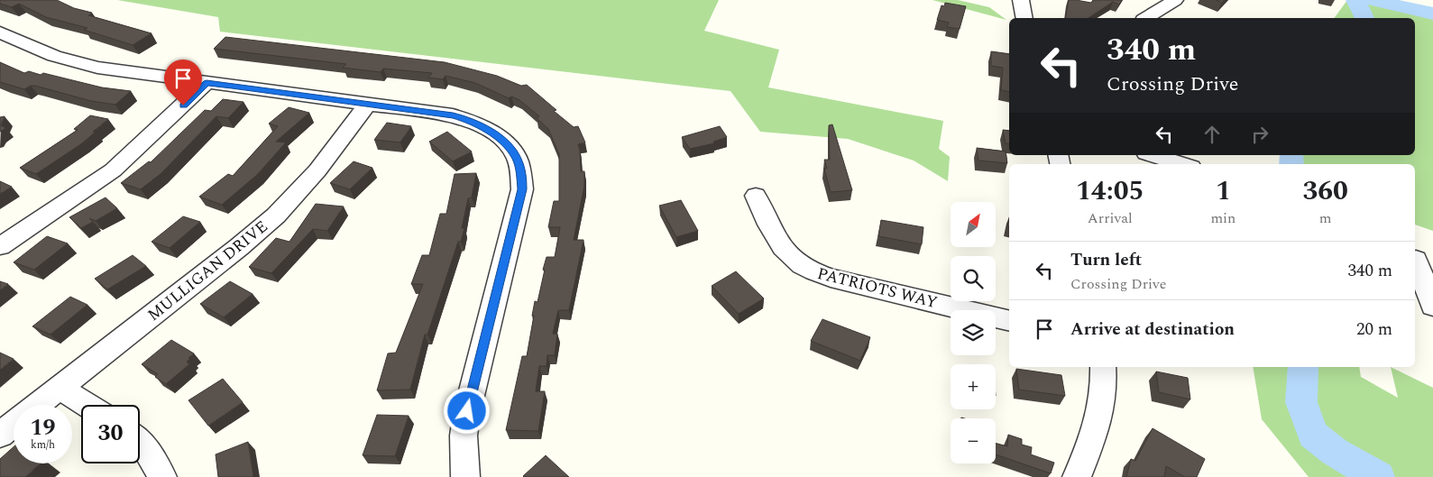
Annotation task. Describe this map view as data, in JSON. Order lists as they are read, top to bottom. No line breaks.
{"streets":{"street":["MULLIGAN DRIVE","PATRIOTS WAY"]},"north":"top right","page":{"turn":["340 m","Crossing Drive"],"eta":["14:05","Arrival","1","min","360","m"],"map_buttons":["+","−"],"list":[{"name":"Turn left","note":"Crossing Drive","value":"340 m"},{"name":"Arrive at destination","value":"20 m"}],"speed":"19 km/h","limit":"30"}}
